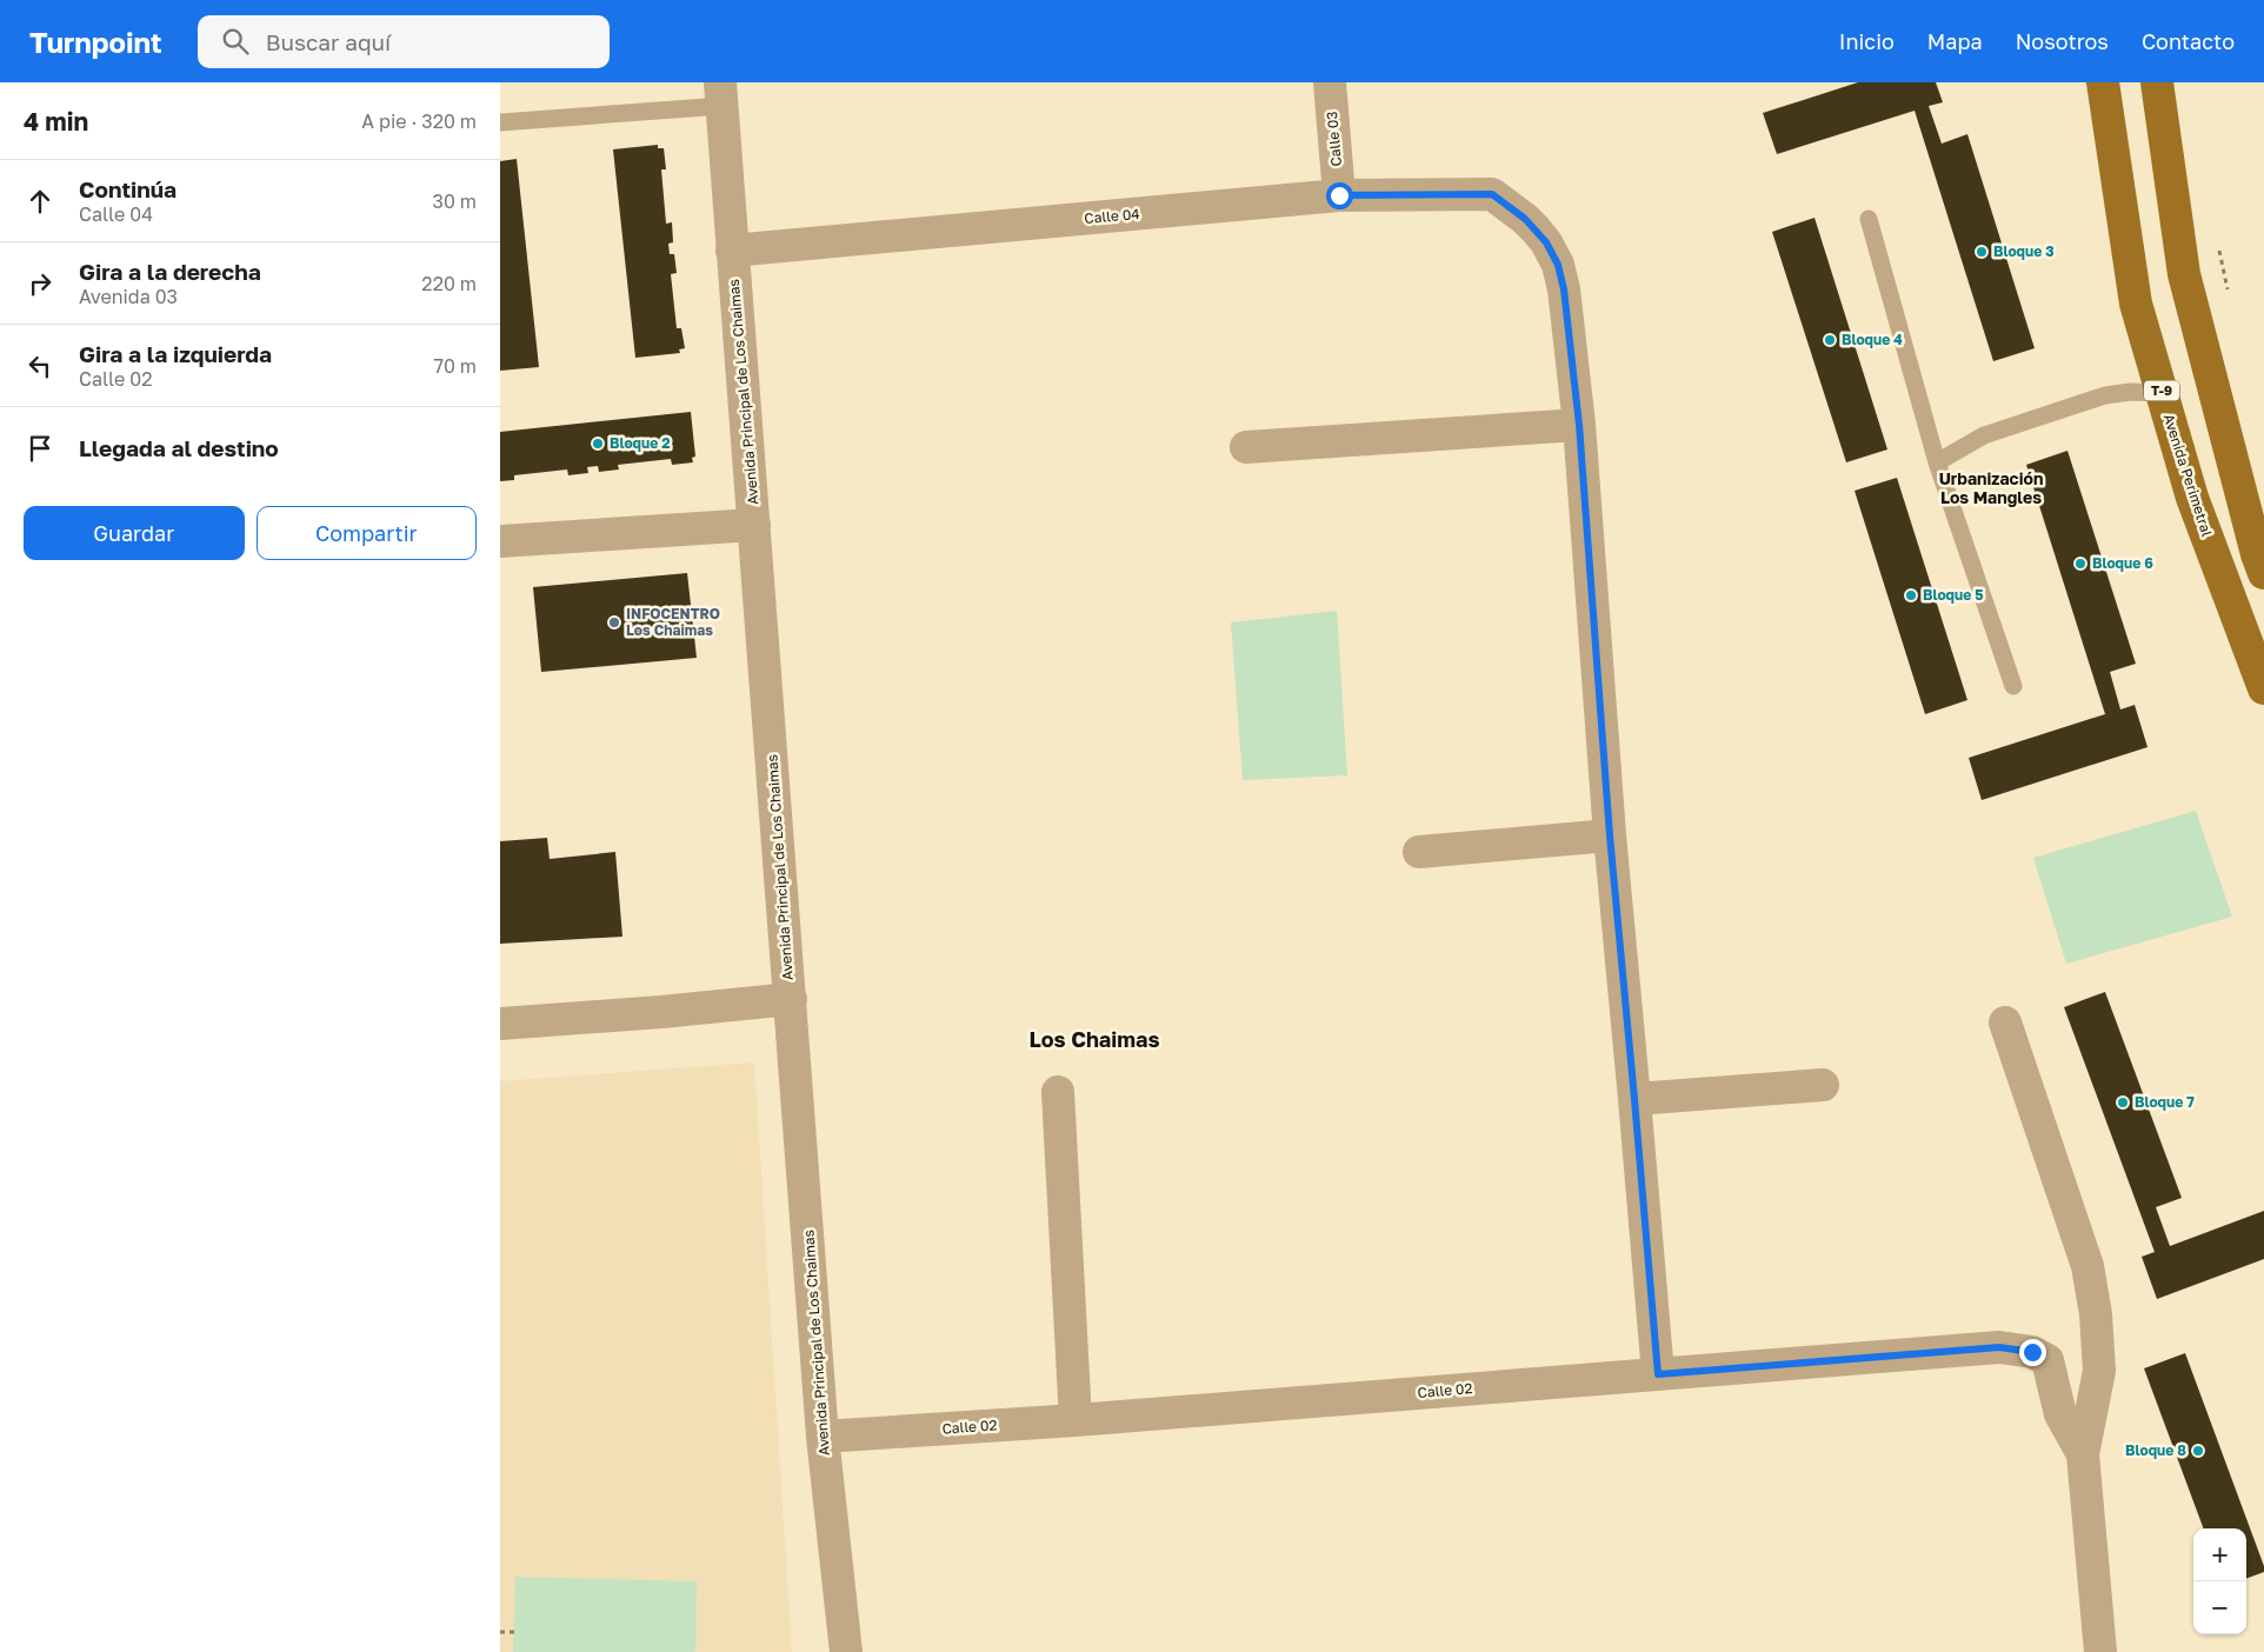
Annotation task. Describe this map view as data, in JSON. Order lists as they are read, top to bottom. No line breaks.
{"streets":{"main road":["T-9","Avenida Perimetral"],"street":["Calle 03","Calle 04","Avenida Principal de Los Chaimas","Calle 02"]},"crossings":[["Calle 03","Calle 04"],["Calle 04","Avenida Principal de Los Chaimas"],["Avenida Principal de Los Chaimas","Calle 02"]],"districts":["Urbanización Los Mangles","Los Chaimas"],"places":["Bloque 3","Bloque 4","Bloque 2","Bloque 6","Bloque 5","INFOCENTRO Los Chaimas","Bloque 7","Bloque 8"],"page":{"header":"Turnpoint","search":"Buscar aquí","nav":["Inicio","Mapa","Nosotros","Contacto"],"heading":["4 min","A pie · 320 m"],"list":[["Continúa","Calle 04","30 m"],["Gira a la derecha","Avenida 03","220 m"],["Gira a la izquierda","Calle 02","70 m"],"Llegada al destino"],"buttons":["Guardar","Compartir"],"map_buttons":["+","−"]}}
